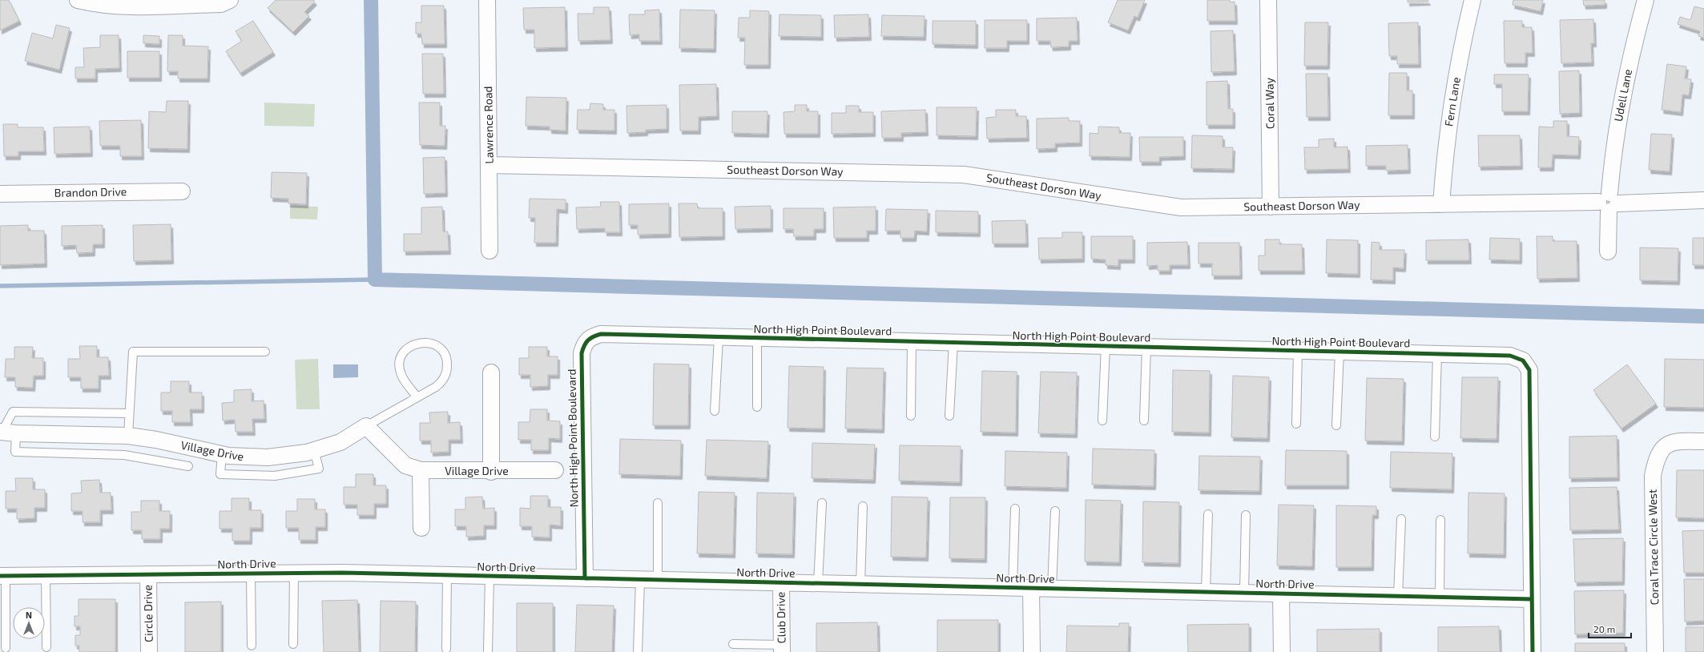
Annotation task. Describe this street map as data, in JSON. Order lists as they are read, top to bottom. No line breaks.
{"streets":{"street":["Udell Lane","Fern Lane","Coral Way","Lawrence Road","Southeast Dorson Way","Brandon Drive","North High Point Boulevard","Village Drive","Coral Trace Circle West","North Drive","Circle Drive","Club Drive"]},"crossings":[["Udell Lane","Southeast Dorson Way"],["Fern Lane","Southeast Dorson Way"],["Coral Way","Southeast Dorson Way"],["Lawrence Road","Southeast Dorson Way"],["North High Point Boulevard","North Drive"],["North Drive","Circle Drive"],["North Drive","Club Drive"]],"scale_bar":"20 m","north":"top"}
